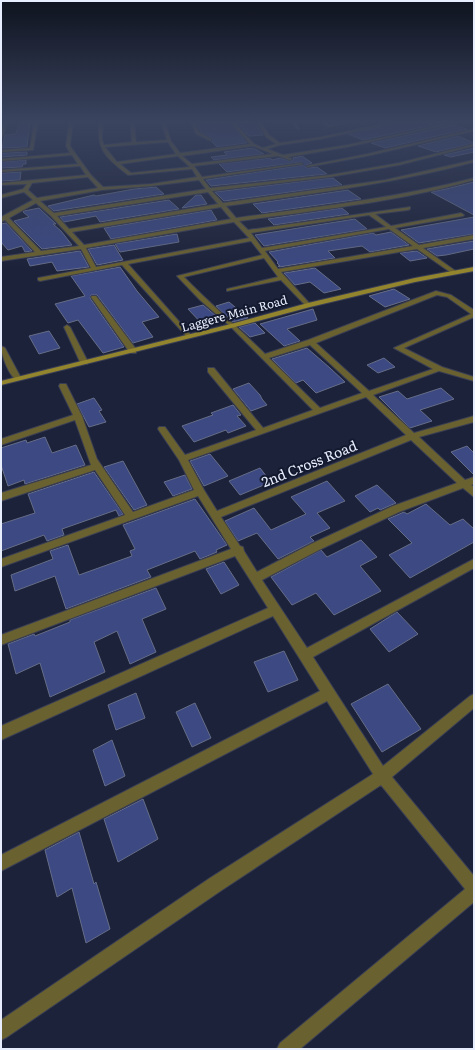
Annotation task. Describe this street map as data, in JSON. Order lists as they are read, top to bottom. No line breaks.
{"streets":{"street":["Laggere Main Road","2nd Cross Road"]}}
